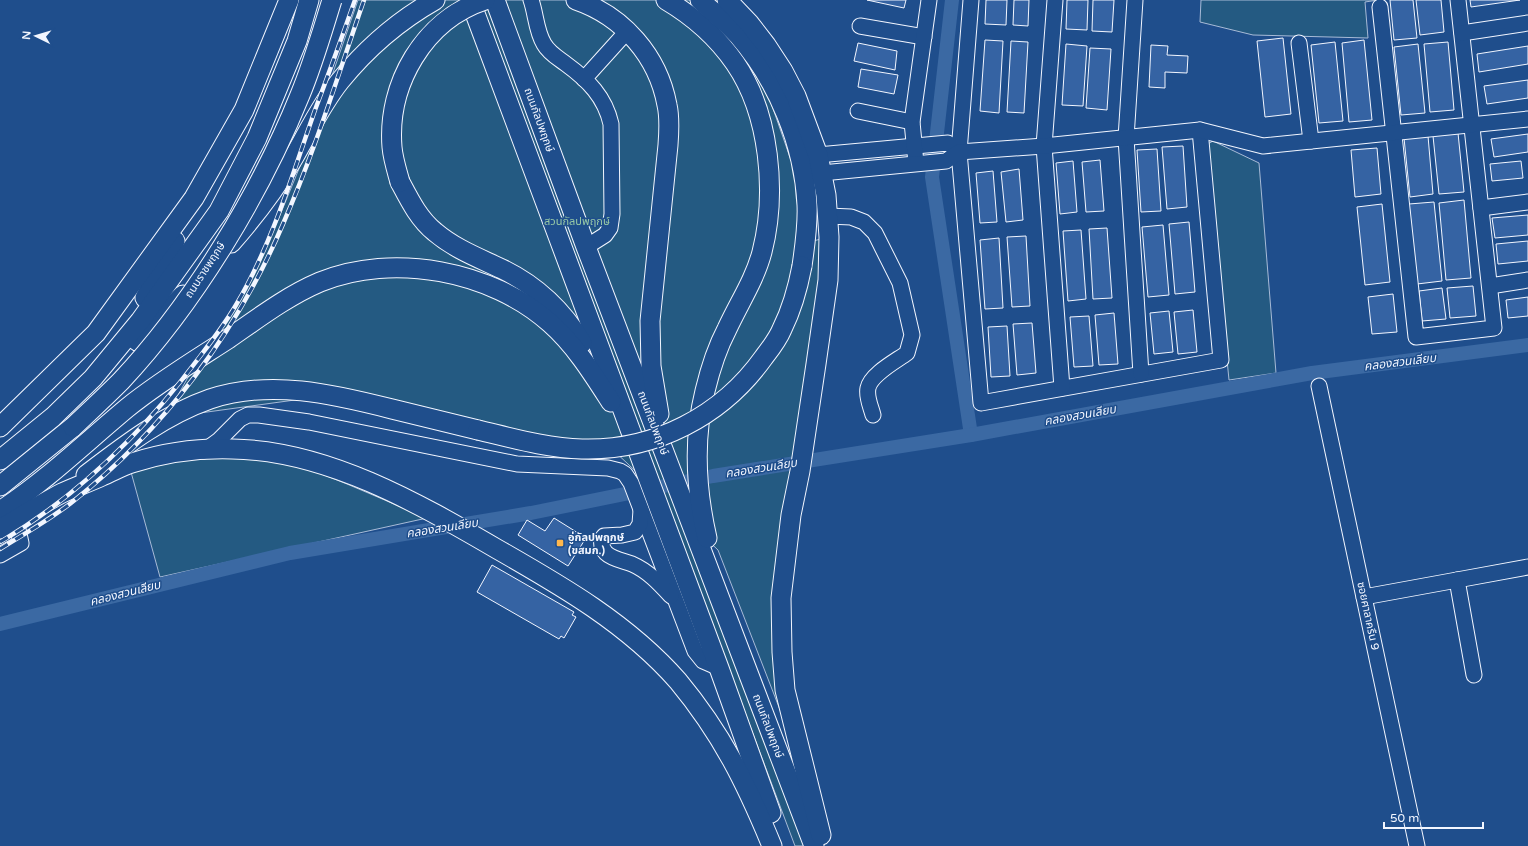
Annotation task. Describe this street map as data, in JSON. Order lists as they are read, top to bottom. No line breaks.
{"streets":{"main road":["ถนนกัลปพฤกษ์","ถนนราชพฤกษ์"],"street":["ซอยศาลาครืน 9"]},"water":["คลองสวนเลียบ"],"parks":["สวนกัลปพฤกษ์"],"places":{"transit":["อู่กัลปพฤกษ์ (ขสมก.)"]},"scale_bar":"50 m","north":"left"}
